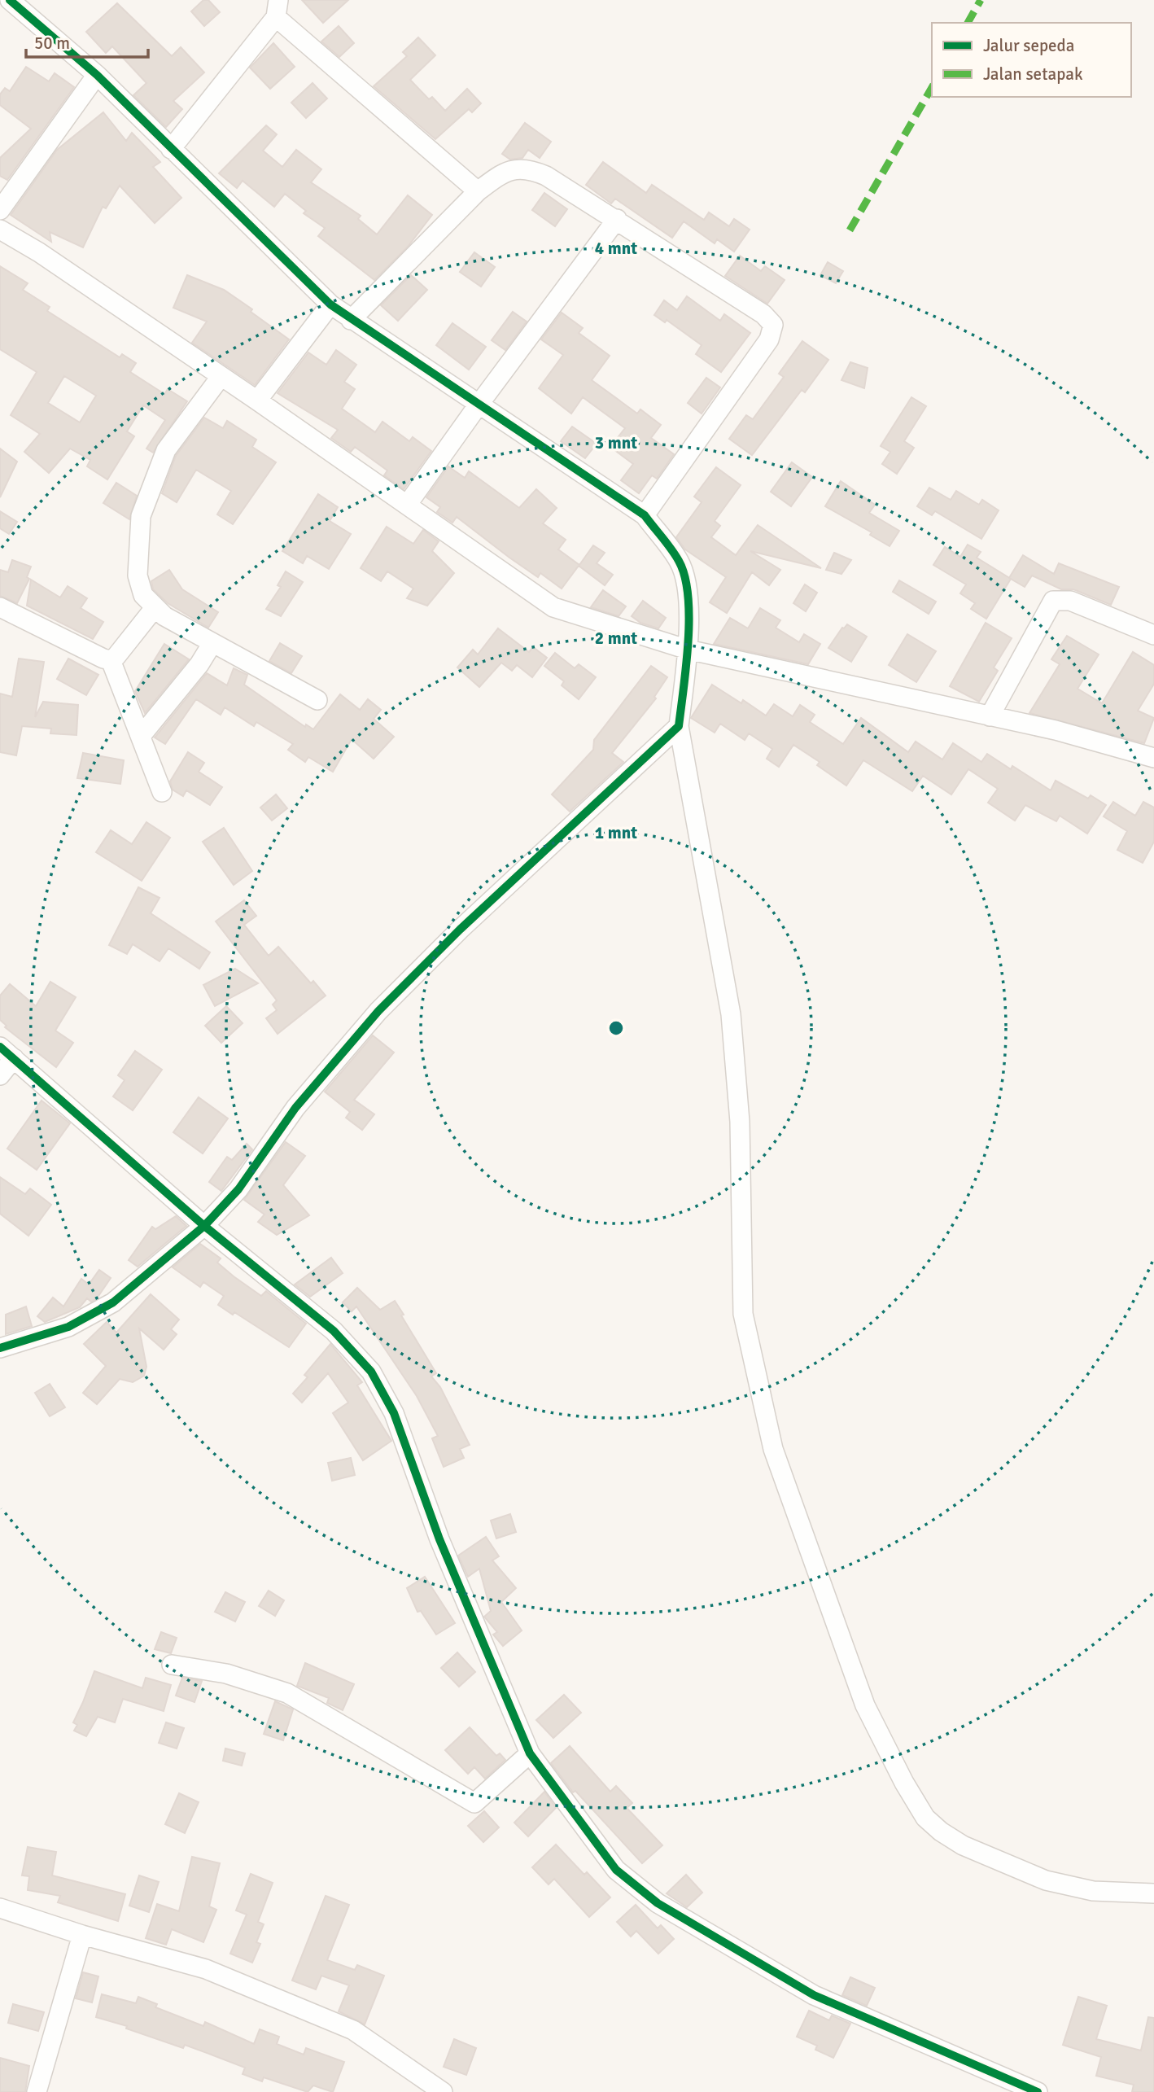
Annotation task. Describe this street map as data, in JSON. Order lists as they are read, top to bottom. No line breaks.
{"legend":["Jalur sepeda","Jalan setapak"],"scale_bar":"50 m","rings":["4 mnt","3 mnt","2 mnt","1 mnt"]}
